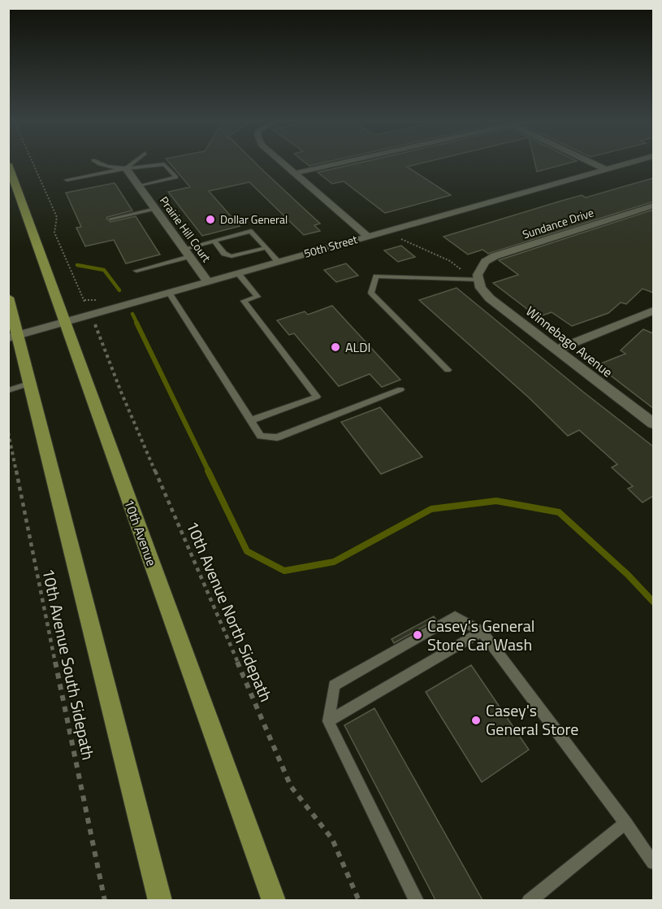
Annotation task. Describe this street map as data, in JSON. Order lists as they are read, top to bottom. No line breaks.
{"streets":{"main road":["10th Avenue"],"street":["Sundance Drive","Prairie Hill Court","50th Street","Winnebago Avenue"],"path":["10th Avenue North Sidepath","10th Avenue South Sidepath"]},"crossings":[["Sundance Drive","Winnebago Avenue"],["Prairie Hill Court","50th Street"],["50th Street","10th Avenue"]],"places":["Dollar General","ALDI","Casey's General Store Car Wash","Casey's General Store"]}
